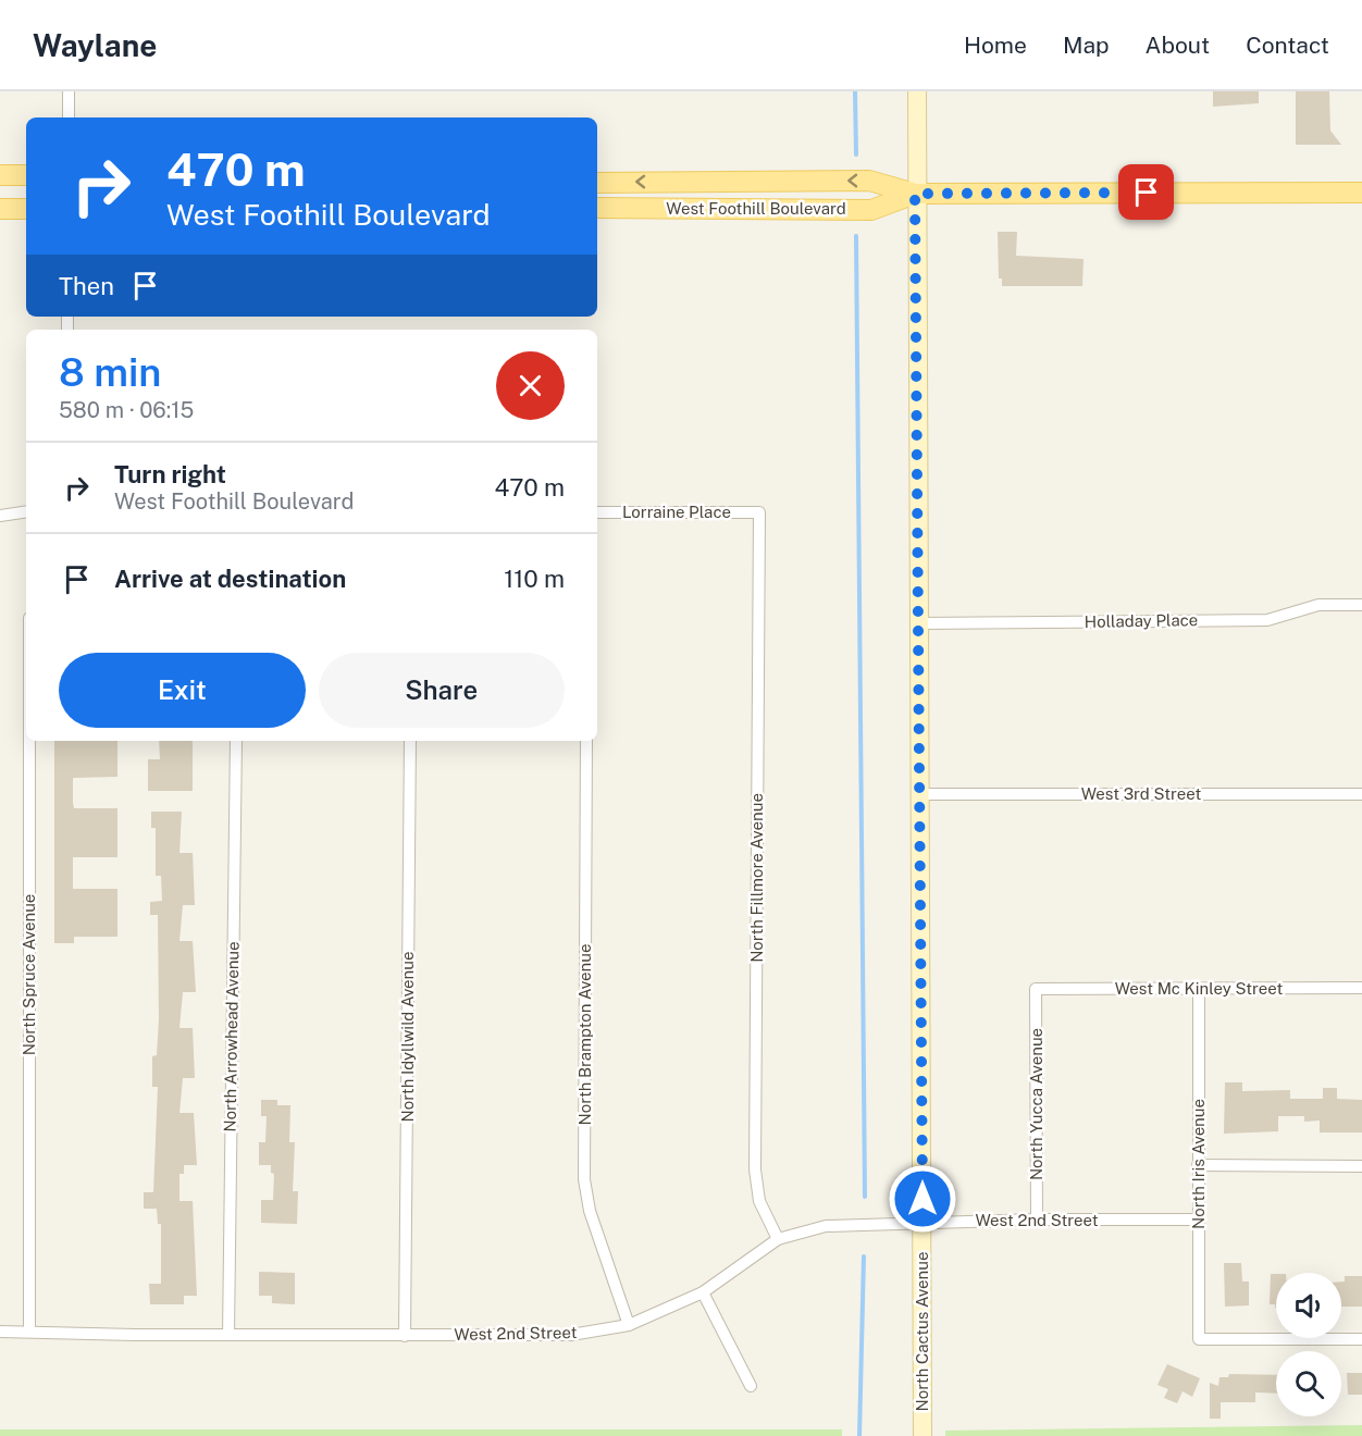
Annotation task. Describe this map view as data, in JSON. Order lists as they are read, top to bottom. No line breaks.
{"streets":{"main road":["West Foothill Boulevard","North Cactus Avenue"],"street":["Lorraine Place","Holladay Place","West 3rd Street","North Fillmore Avenue","North Spruce Avenue","West Mc Kinley Street","North Brampton Avenue","North Arrowhead Avenue","North Idyllwild Avenue","North Yucca Avenue","North Iris Avenue","West 2nd Street"]},"crossings":[["West Foothill Boulevard","North Cactus Avenue"],["Lorraine Place","North Fillmore Avenue"],["Holladay Place","North Cactus Avenue"],["West 3rd Street","North Cactus Avenue"],["North Fillmore Avenue","West 2nd Street"],["North Spruce Avenue","West 2nd Street"],["West Mc Kinley Street","North Yucca Avenue"],["West Mc Kinley Street","North Iris Avenue"],["North Brampton Avenue","West 2nd Street"],["North Arrowhead Avenue","West 2nd Street"],["North Idyllwild Avenue","West 2nd Street"],["North Yucca Avenue","West 2nd Street"],["North Iris Avenue","West 2nd Street"],["West 2nd Street","North Cactus Avenue"]],"page":{"header":"Waylane","nav":["Home","Map","About","Contact"],"turn":["470 m","West Foothill Boulevard"],"then":"Then","heading":["8 min","580 m · 06:15"],"list":[{"name":"Turn right","note":"West Foothill Boulevard","value":"470 m"},{"name":"Arrive at destination","value":"110 m"}],"buttons":["Exit","Share"]}}
